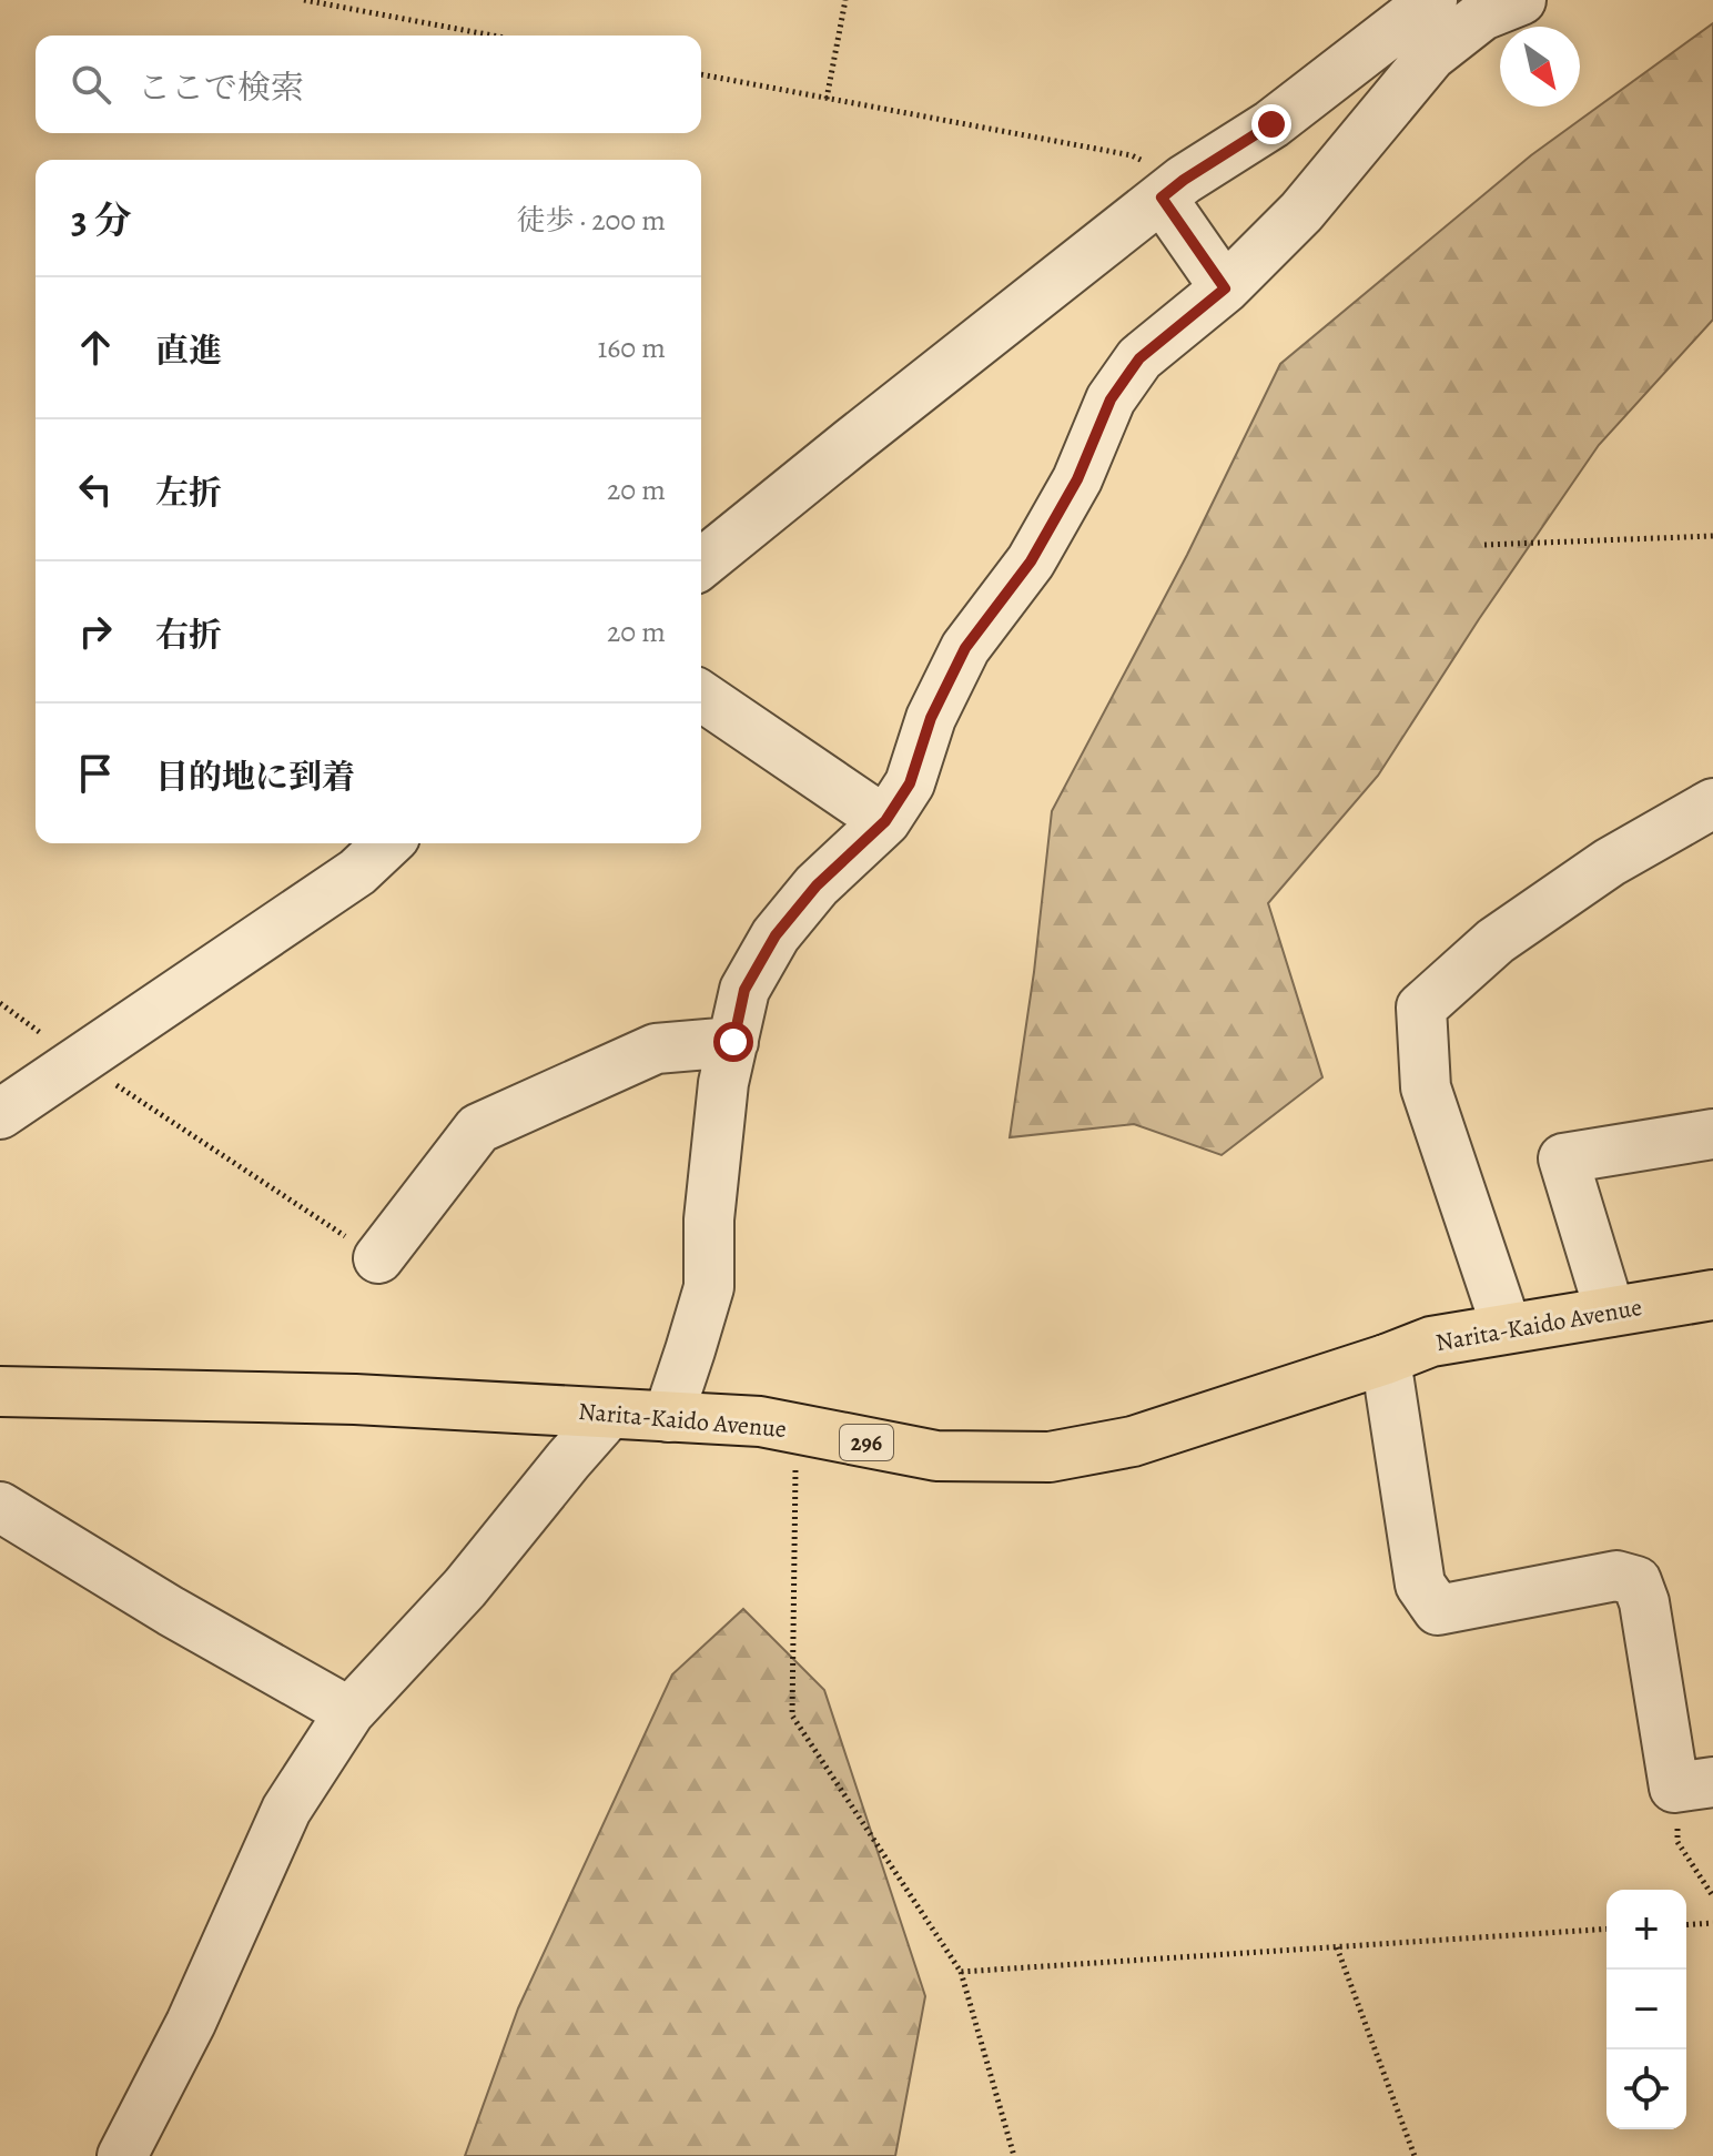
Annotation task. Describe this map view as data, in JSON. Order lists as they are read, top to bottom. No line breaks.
{"streets":{"highway":["Narita-Kaido Avenue","296"]},"north":"bottom right","page":{"search":"ここで検索","heading":["3 分","徒歩 · 200 m"],"list":[["直進","160 m"],["左折","20 m"],["右折","20 m"],"目的地に到着"],"map_buttons":["+","−"]}}
